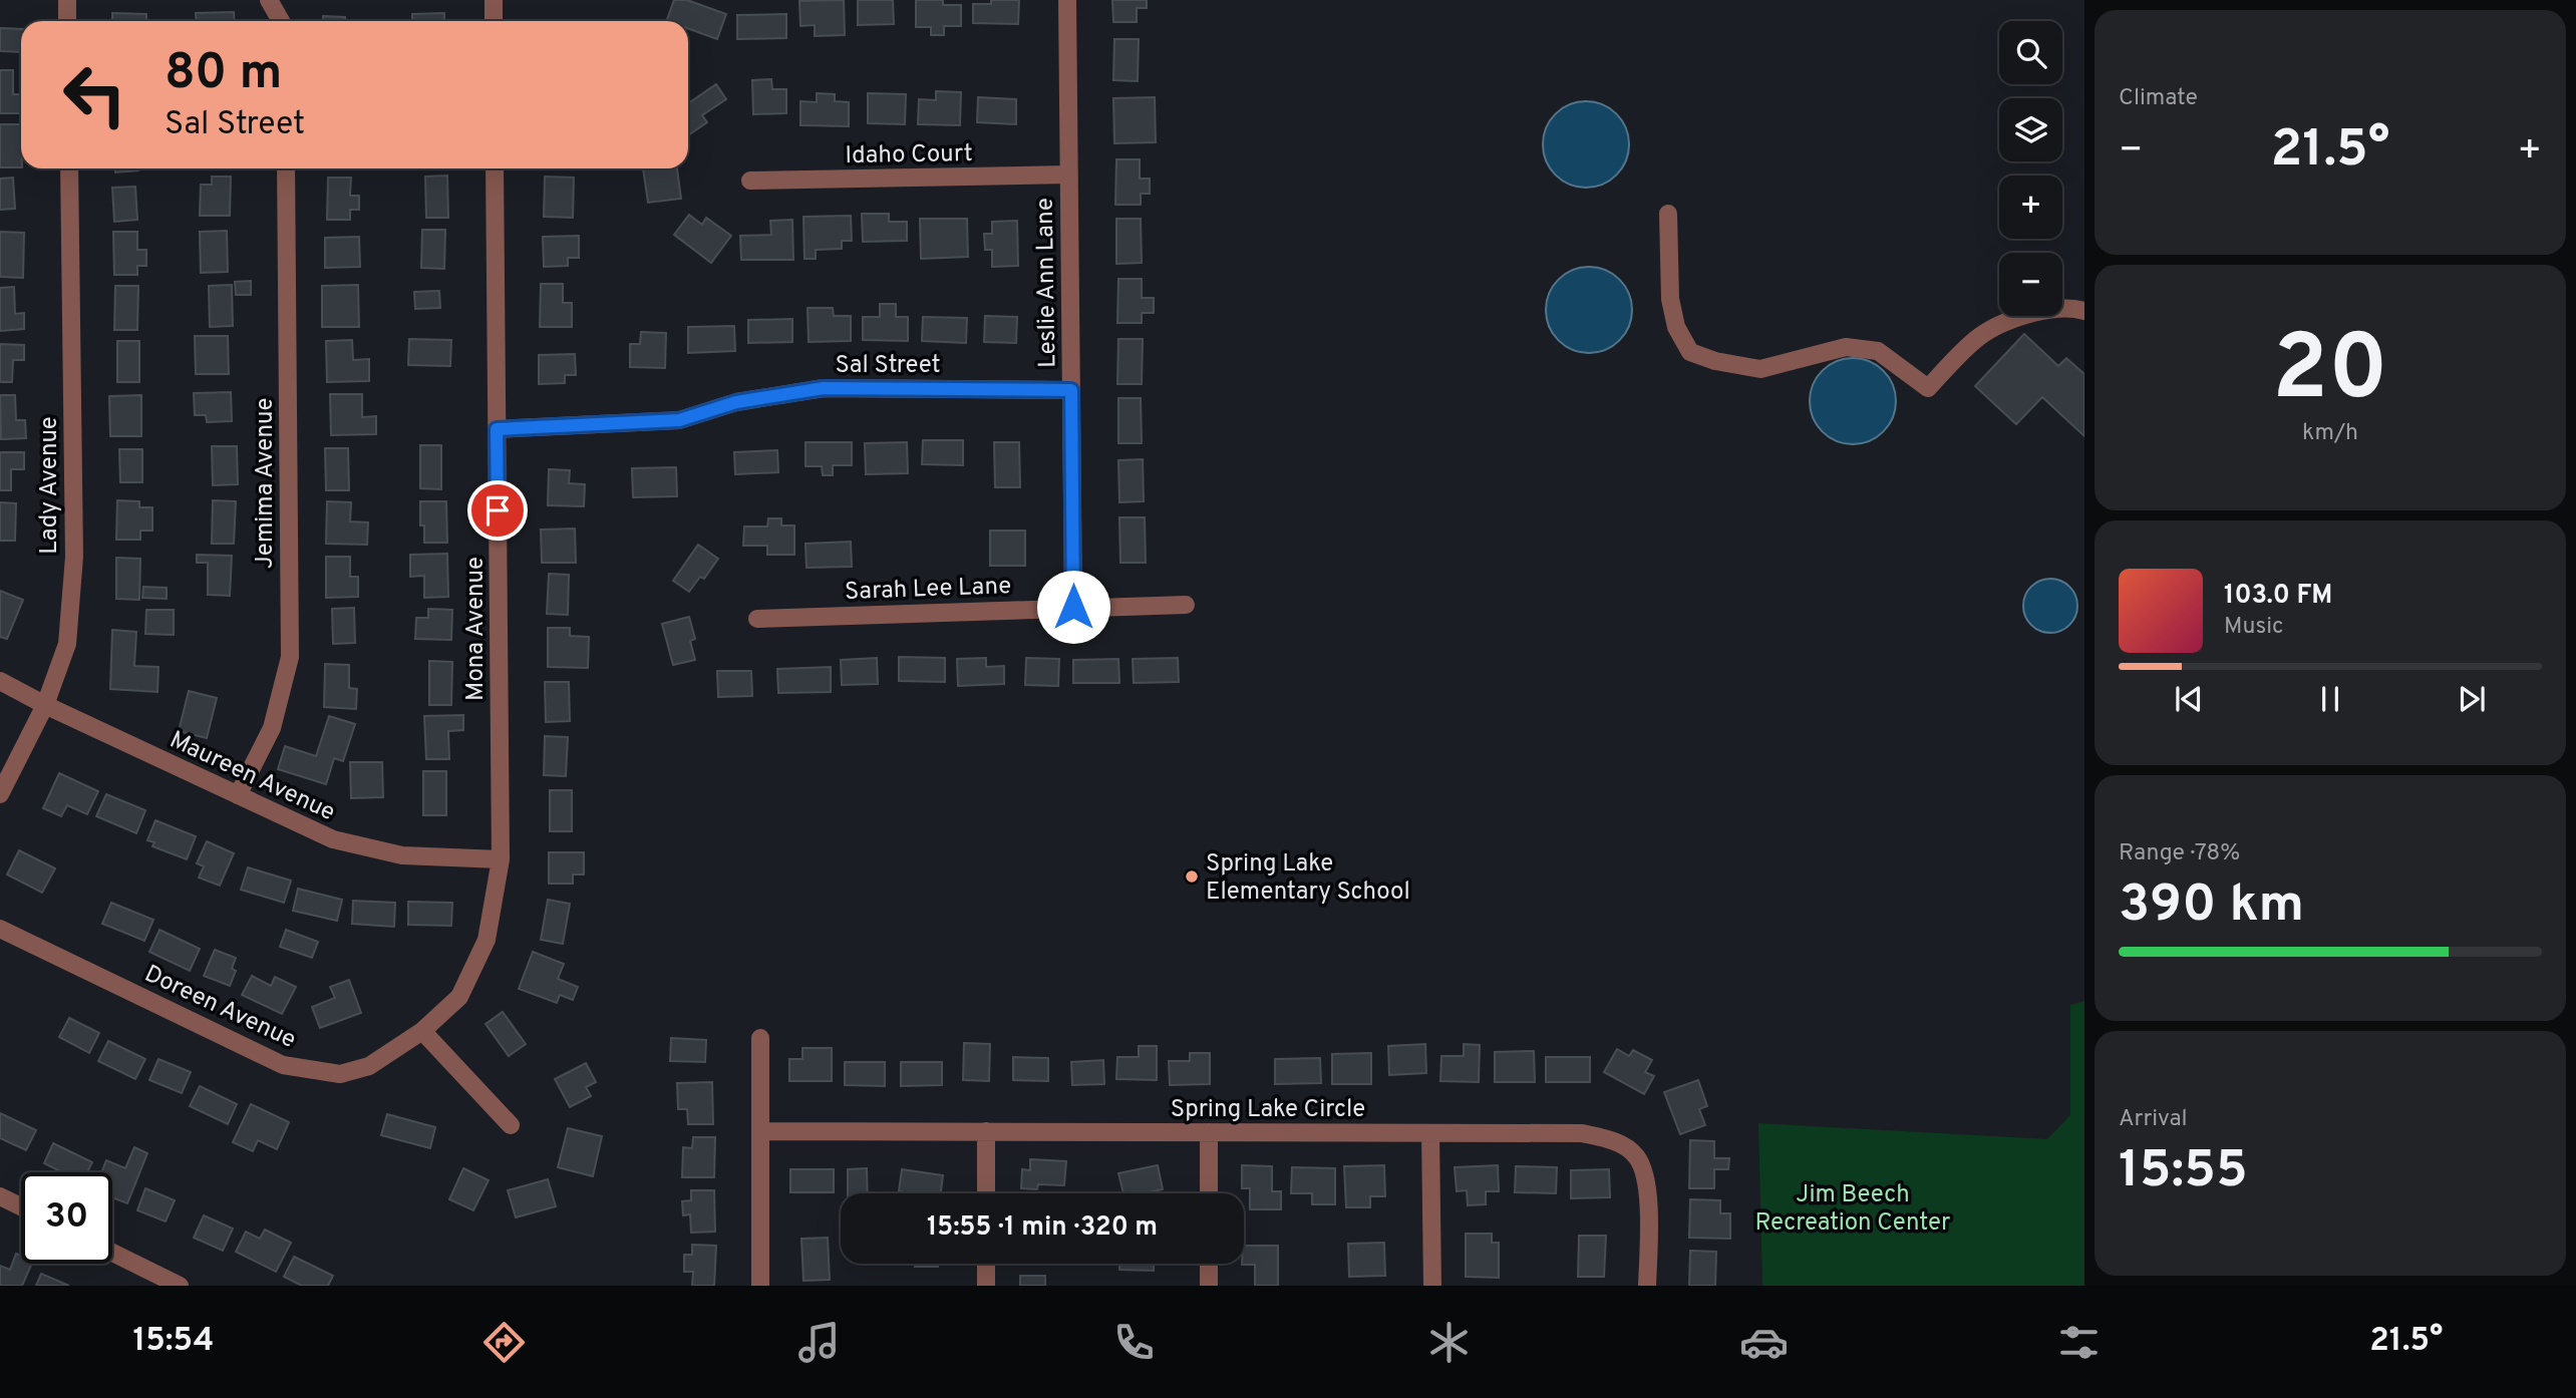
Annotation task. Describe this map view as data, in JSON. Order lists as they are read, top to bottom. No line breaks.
{"streets":{"street":["Idaho Court","Leslie Ann Lane","Sal Street","Jemima Avenue","Lady Avenue","Sarah Lee Lane","Mona Avenue","Maureen Avenue","Doreen Avenue","Spring Lake Circle"]},"crossings":[["Idaho Court","Leslie Ann Lane"],["Leslie Ann Lane","Sal Street"],["Leslie Ann Lane","Sarah Lee Lane"],["Sal Street","Mona Avenue"],["Jemima Avenue","Maureen Avenue"],["Lady Avenue","Maureen Avenue"],["Mona Avenue","Maureen Avenue"],["Mona Avenue","Doreen Avenue"]],"parks":["Jim Beech Recreation Center"],"places":["Spring Lake Elementary School"],"page":{"tile":["Climate",["20","km/h"],["Range · 78%","390 km"],["Arrival","15:55"]],"map_buttons":["+","−"],"turn":["80 m","Sal Street"],"heat":["−","21.5°","+"],"song":["103.0 FM","Music"],"limit":"30","trip":"15:55 · 1 min · 320 m","tabs":["15:54","21.5°"]}}
